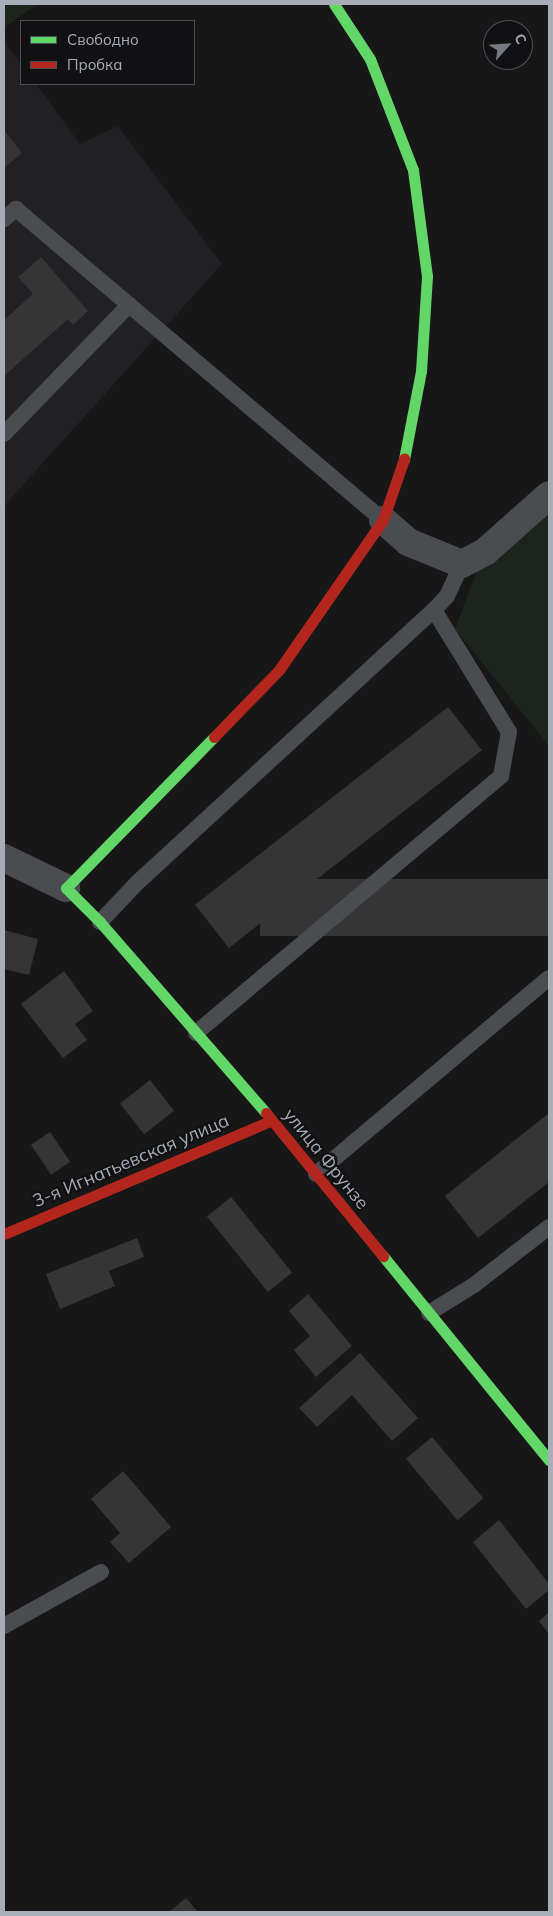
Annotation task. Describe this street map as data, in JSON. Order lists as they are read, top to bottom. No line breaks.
{"streets":{"main road":["улица Фрунзе","3-я Игнатьевская улица"]},"crossings":[["улица Фрунзе","3-я Игнатьевская улица"]],"legend":["Свободно","Пробка"],"north":"top right"}
